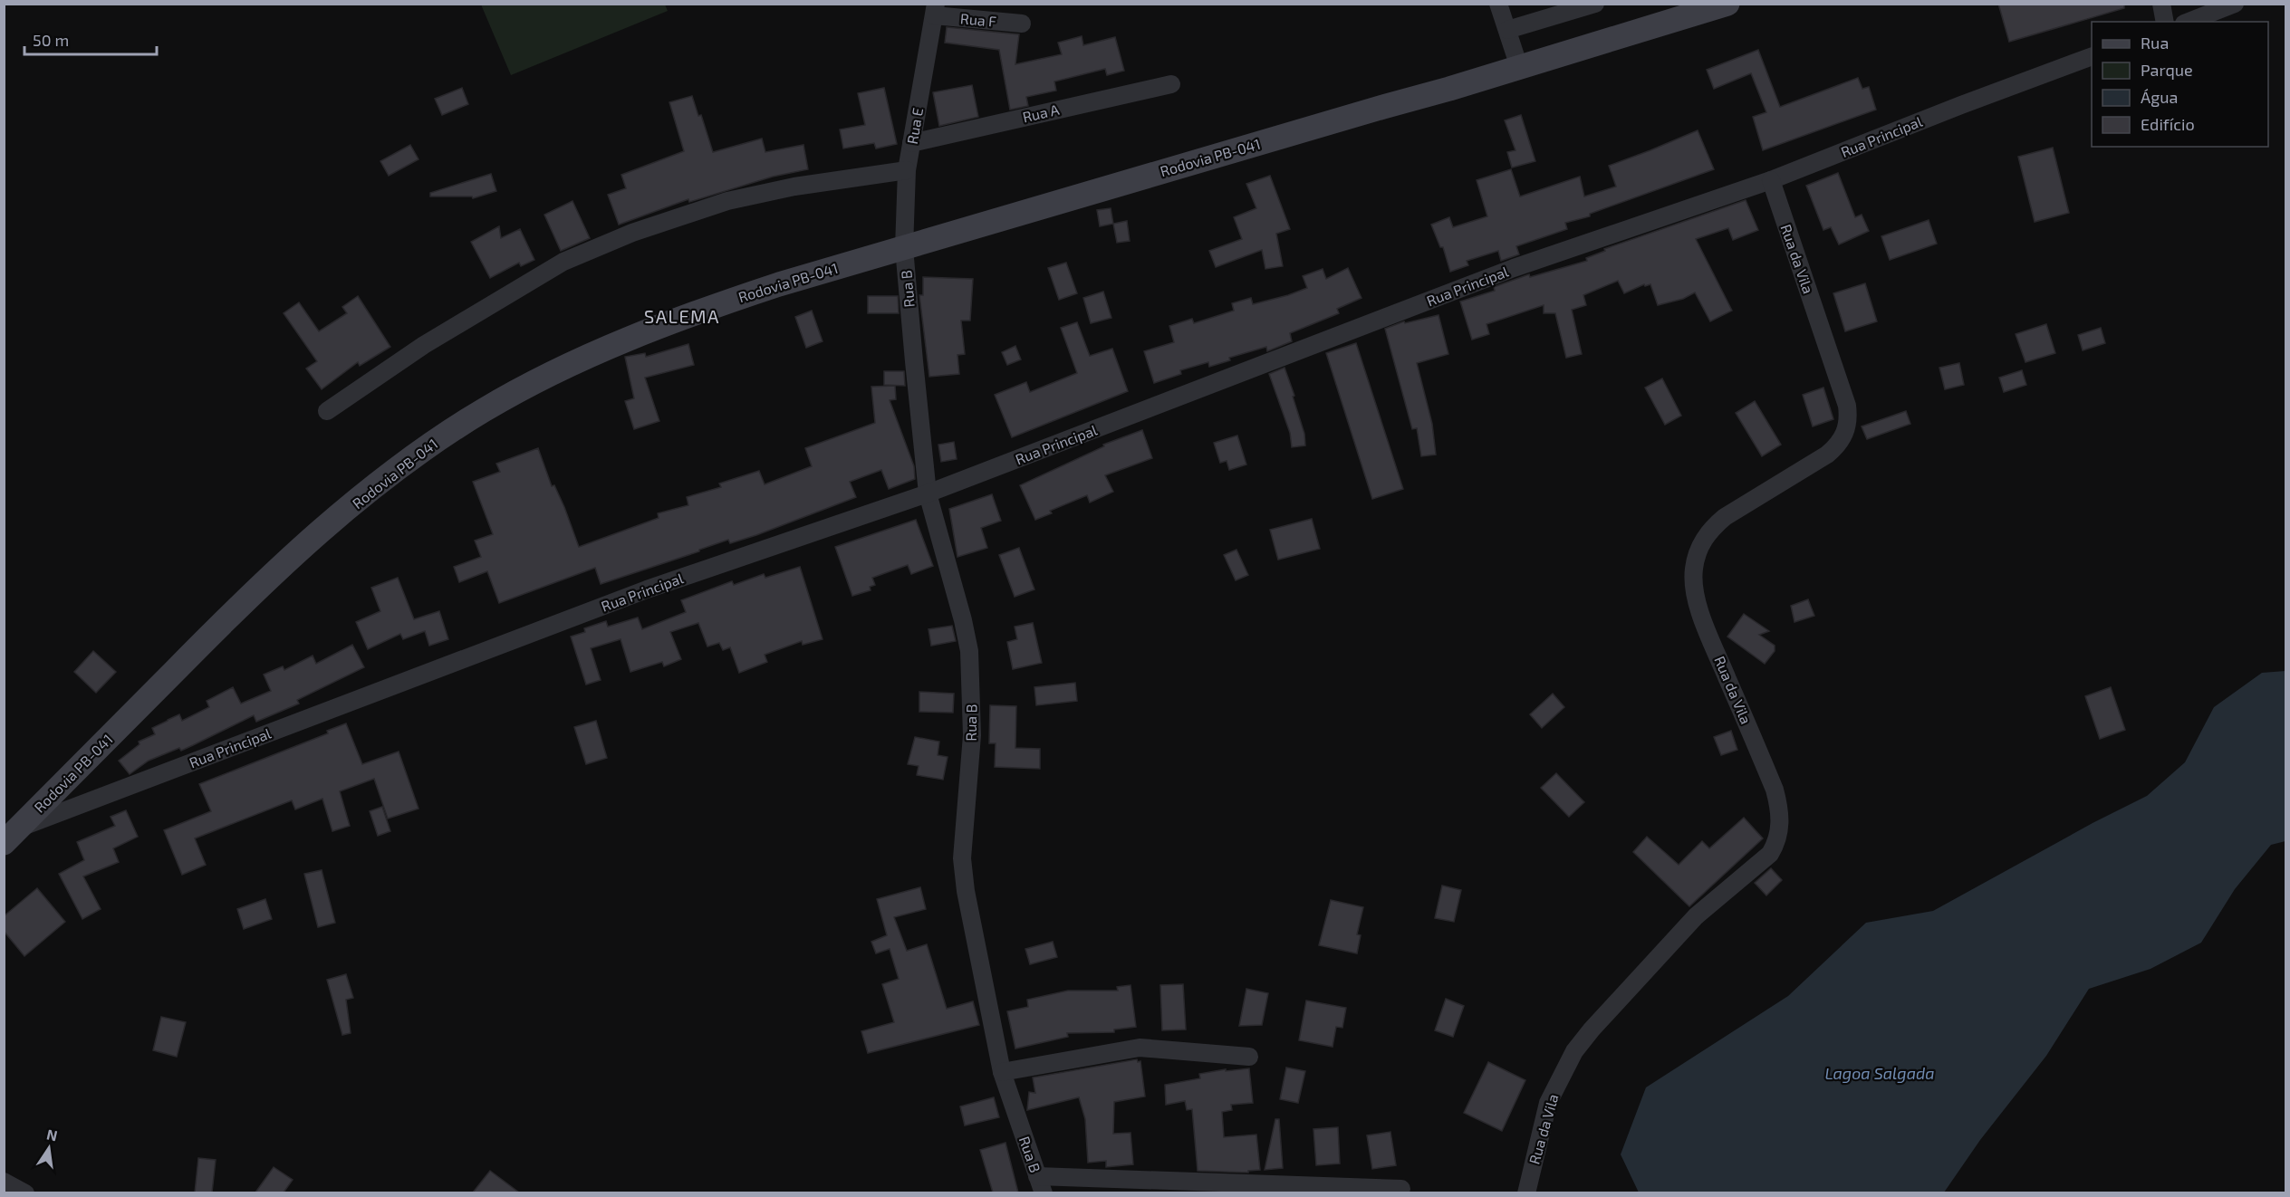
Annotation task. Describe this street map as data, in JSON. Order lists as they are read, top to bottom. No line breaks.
{"streets":{"main road":["Rodovia PB-041"],"street":["Rua F","Rua A","Rua E","Rua Principal","Rua da Vila","Rua B"]},"crossings":[["Rua F","Rua E"],["Rua A","Rua E"],["Rua E","Rodovia PB-041"],["Rua E","Rua B"],["Rua Principal","Rodovia PB-041"],["Rua Principal","Rua da Vila"],["Rua Principal","Rua B"],["Rodovia PB-041","Rua B"]],"districts":["SALEMA"],"water":["Lagoa Salgada"],"legend":["Rua","Parque","Água","Edifício"],"scale_bar":"50 m","north":"top"}
